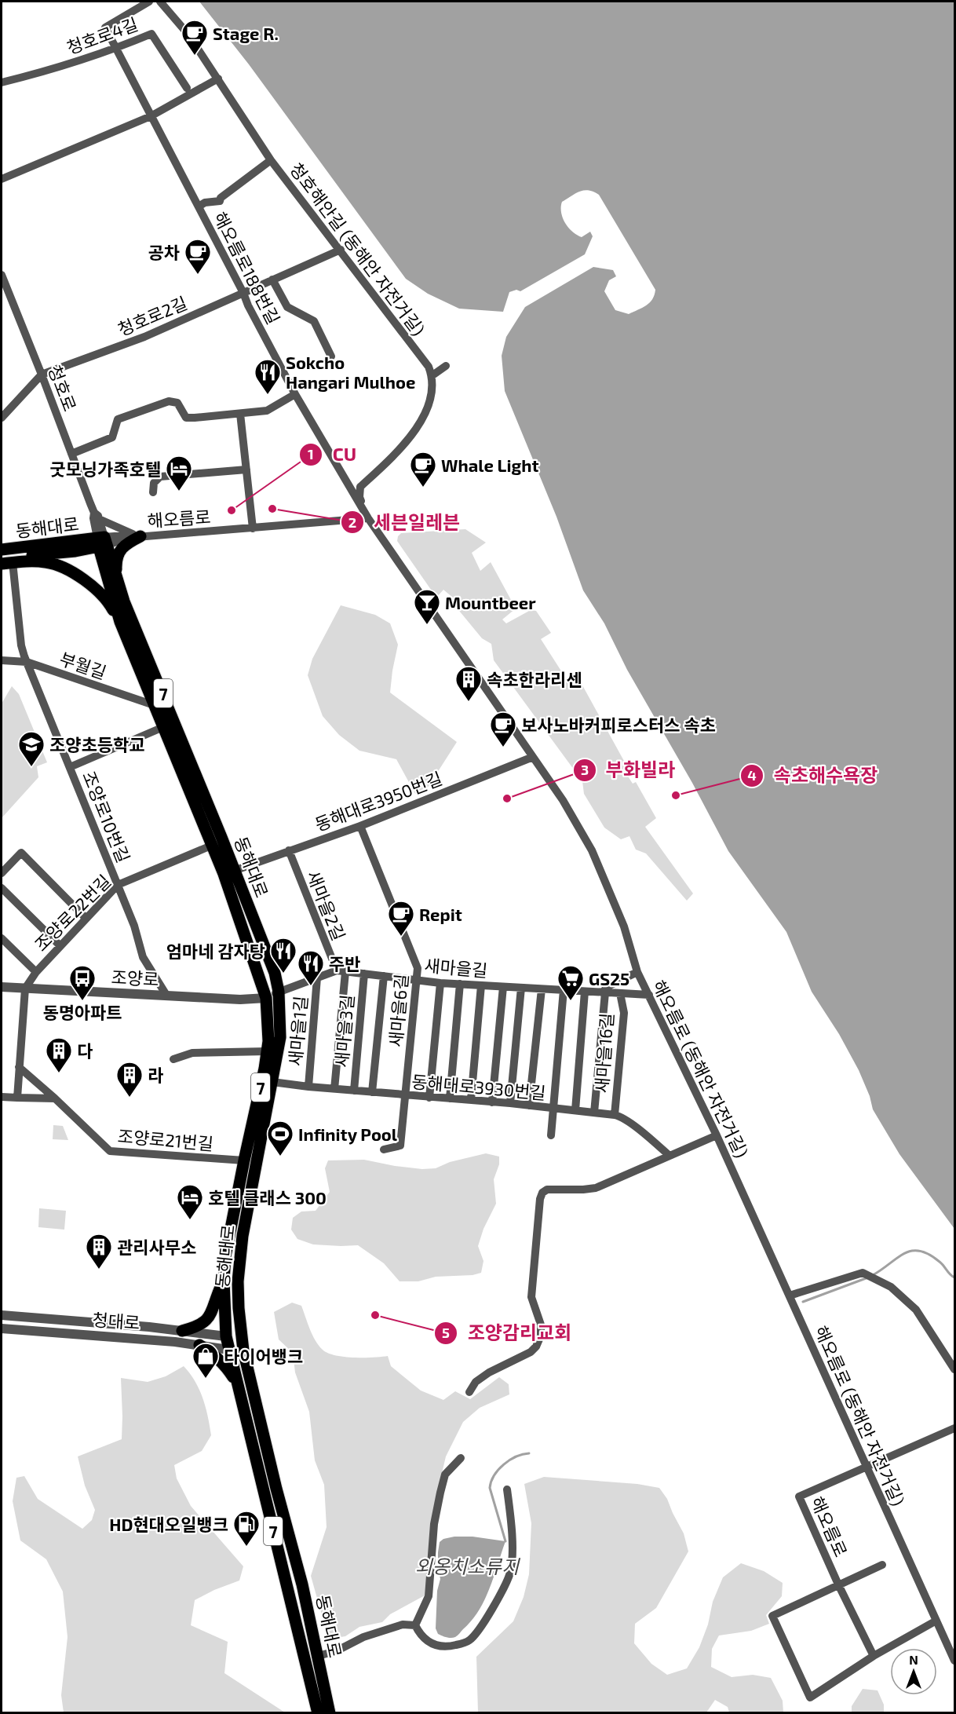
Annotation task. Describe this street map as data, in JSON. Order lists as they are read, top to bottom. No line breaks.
{"streets":{"main road":["동해대로","7"],"street":["청호로4길","청호해안길 (동해안 자전거길)","해오름로188번길","청호로2길","청호로","해오름로","부월길","동해대로3950번길","조양로10번길","새마을2길","조양로22번길","새마을길","조양로","새마을6길","새마을1길","새마을3길","새마을16길","해오름로 (동해안 자전거길)","동해대로3930번길","조양로21번길","청대로"]},"crossings":[["청호로4길","해오름로188번길"],["청호해안길 (동해안 자전거길)","청호로2길"],["해오름로188번길","청호로2길"],["해오름로188번길","해오름로"],["해오름로188번길","해오름로 (동해안 자전거길)"],["청호로2길","청호로"],["청호로","해오름로"],["청호로","동해대로"],["해오름로","동해대로"],["해오름로","해오름로 (동해안 자전거길)"],["동해대로","부월길"],["동해대로","동해대로3950번길"],["동해대로","조양로10번길"],["동해대로","조양로22번길"],["동해대로","새마을길"],["동해대로","조양로"],["동해대로","동해대로3930번길"],["동해대로","조양로21번길"],["동해대로","청대로"],["부월길","조양로10번길"],["동해대로3950번길","새마을2길"],["동해대로3950번길","새마을6길"],["동해대로3950번길","해오름로 (동해안 자전거길)"],["조양로10번길","조양로22번길"],["조양로10번길","조양로"],["새마을2길","새마을길"],["새마을2길","동해대로3930번길"],["조양로22번길","조양로"],["새마을길","조양로"],["새마을길","새마을6길"],["새마을길","새마을1길"],["새마을길","새마을3길"],["새마을길","새마을16길"],["새마을길","해오름로 (동해안 자전거길)"],["새마을6길","동해대로3930번길"],["새마을1길","동해대로3930번길"],["새마을3길","동해대로3930번길"],["새마을16길","동해대로3930번길"]],"water":["외옹치소류지"],"places":{"cafe":["Stage R.","공차","Whale Light","보사노바커피로스터스 속초","Repit"],"restaurant":["Sokcho Hangari Mulhoe","엄마네 감자탕","주반"],"hotel":["굿모닝가족호텔","호텔 클래스 300"],"other":["세븐일레븐","CU","속초해수욕장","부화빌라","조양감리교회"],"bar":["Mountbeer"],"building":["속초한라리센","다","라","관리사무소"],"school or university":["조양초등학교"],"bus stop":["동명아파트"],"supermarket":["GS25"],"sports":["Infinity Pool"],"shop":["타이어뱅크"],"fuel station":["HD현대오일뱅크"]},"north":"top"}
